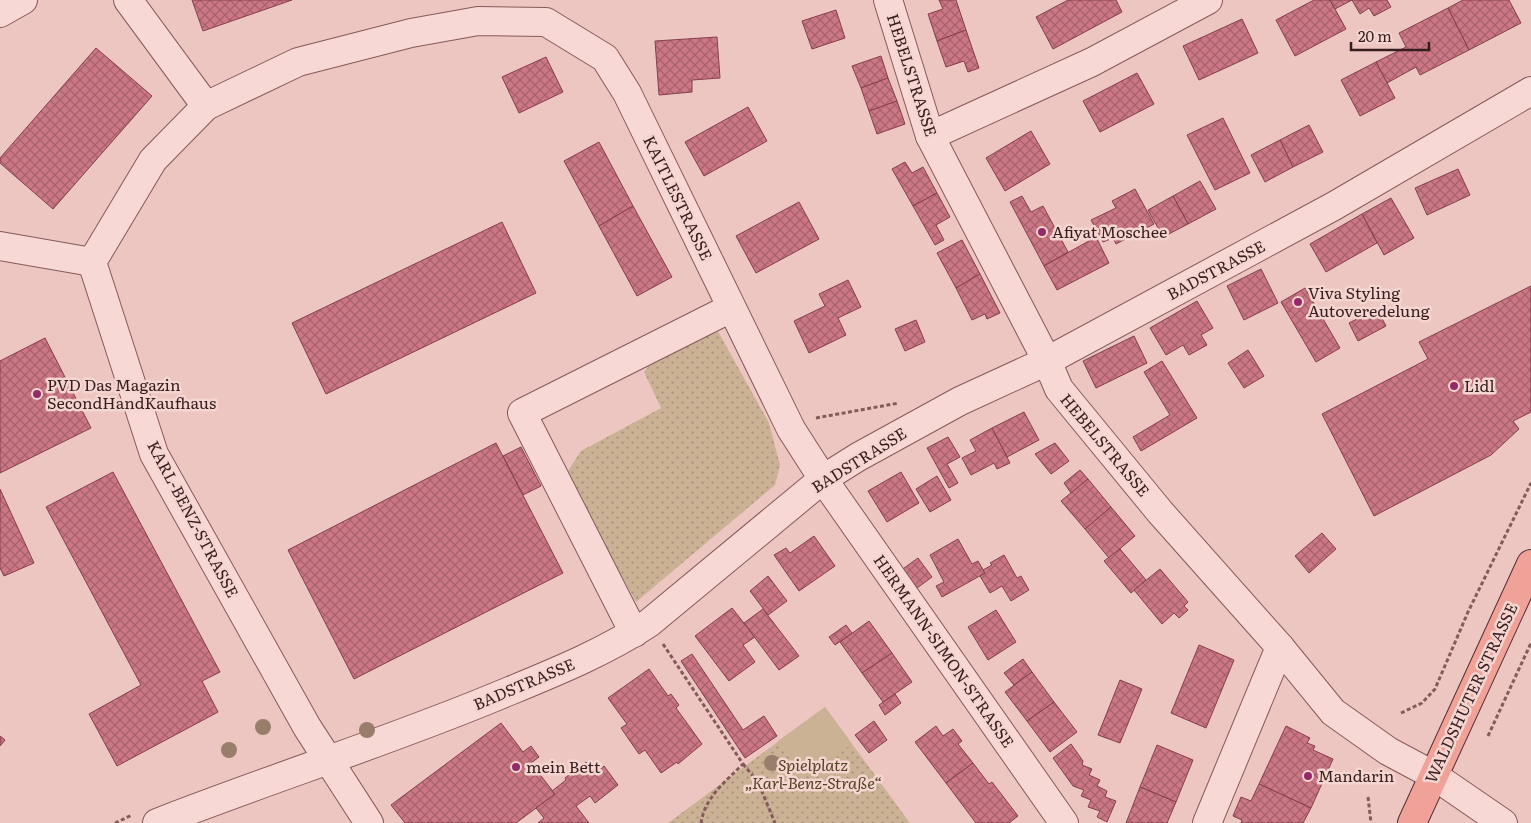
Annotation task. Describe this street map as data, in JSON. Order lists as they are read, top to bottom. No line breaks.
{"streets":{"main road":["WALDSHUTER STRASSE"],"street":["HEBELSTRASSE","KAITLESTRASSE","BADSTRASSE","KARL-BENZ-STRASSE","HERMANN-SIMON-STRASSE"]},"crossings":[["HEBELSTRASSE","BADSTRASSE"],["HEBELSTRASSE","WALDSHUTER STRASSE"],["KAITLESTRASSE","BADSTRASSE"],["KAITLESTRASSE","HERMANN-SIMON-STRASSE"],["BADSTRASSE","KARL-BENZ-STRASSE"],["BADSTRASSE","HERMANN-SIMON-STRASSE"]],"parks":["Spielplatz „Karl-Benz-Straße“"],"places":["Afiyat Moschee","Viva Styling Autoveredelung","Lidl","PVD Das Magazin SecondHandKaufhaus","mein Bett","Mandarin"],"scale_bar":"20 m"}
